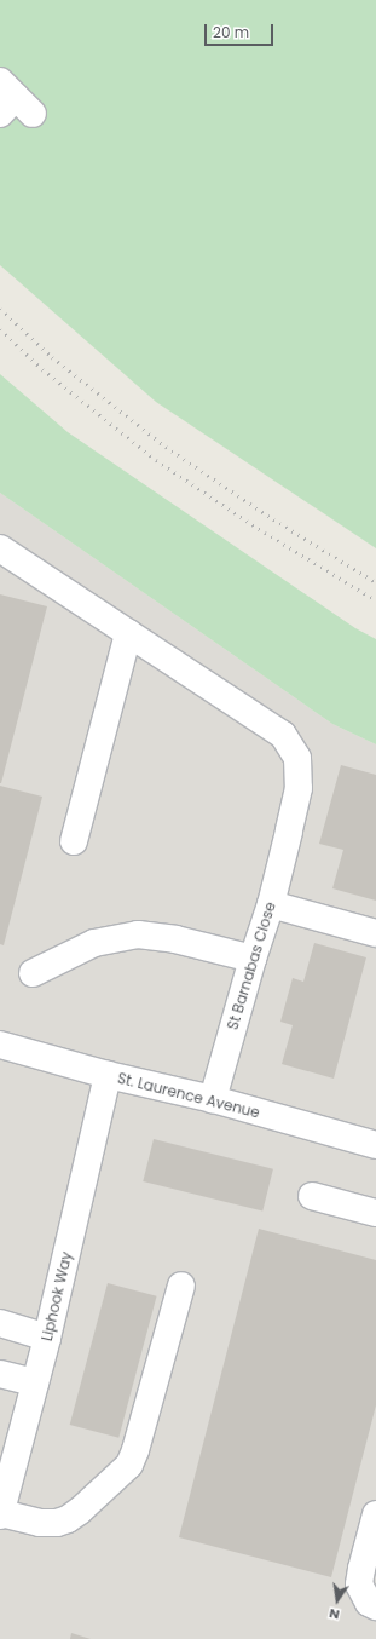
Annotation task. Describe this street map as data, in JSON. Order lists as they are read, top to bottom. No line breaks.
{"streets":{"street":["St Barnabas Close","St. Laurence Avenue","Liphook Way"]},"crossings":[["St Barnabas Close","St. Laurence Avenue"],["St. Laurence Avenue","Liphook Way"]],"scale_bar":"20 m","north":"bottom"}
